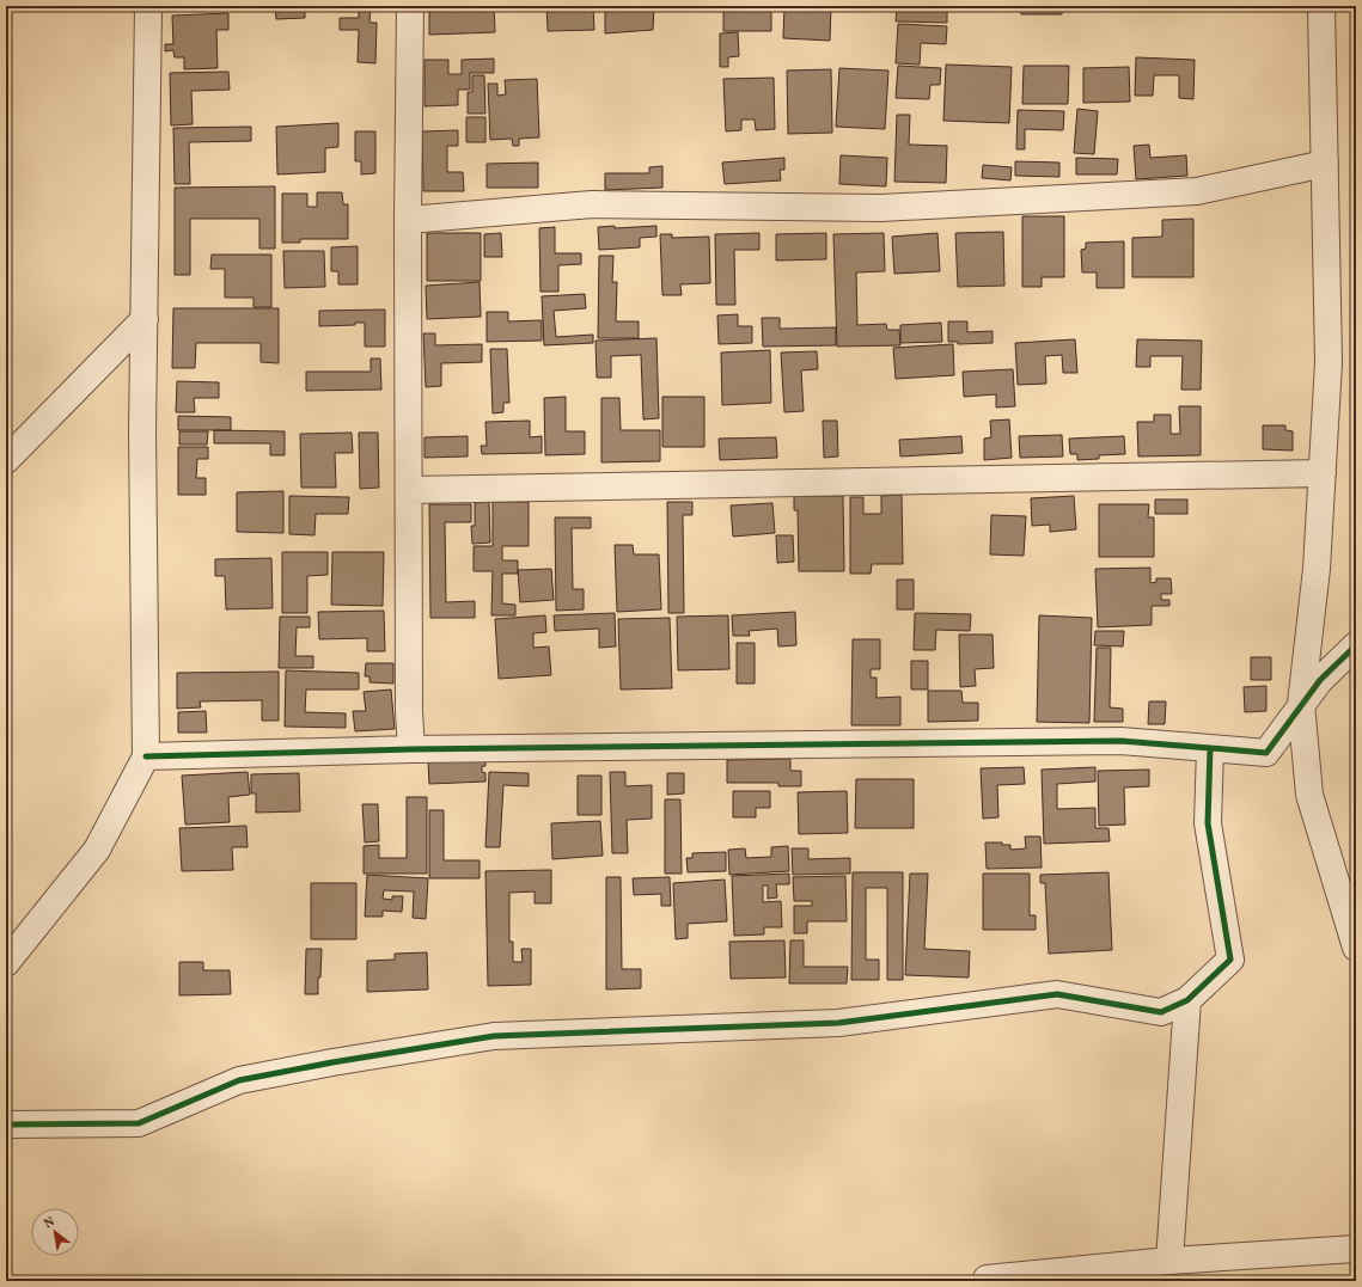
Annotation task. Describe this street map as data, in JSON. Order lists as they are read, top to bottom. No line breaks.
{"north":"top left"}
